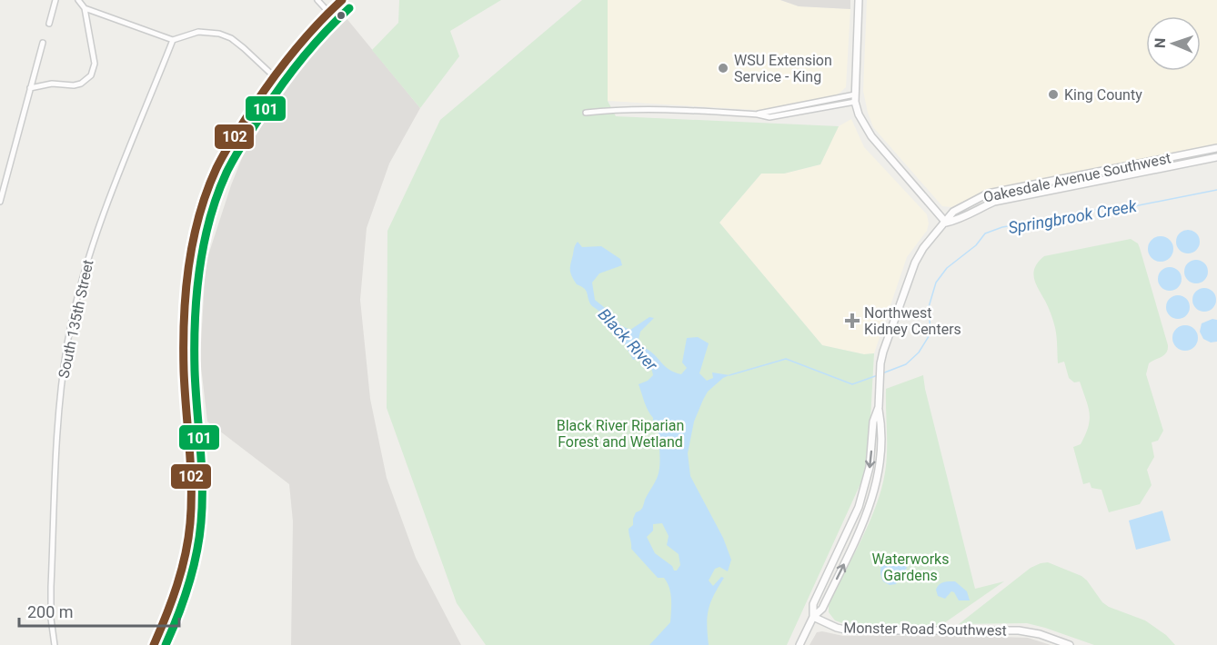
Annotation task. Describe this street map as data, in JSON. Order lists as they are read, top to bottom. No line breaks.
{"streets":{"street":["Oakesdale Avenue Southwest","South 135th Street","Monster Road Southwest"]},"crossings":[["Oakesdale Avenue Southwest","Monster Road Southwest"]],"water":["Springbrook Creek","Black River"],"parks":["Black River Riparian Forest and Wetland","Waterworks Gardens"],"places":{"other":["WSU Extension Service - King","King County"],"health":["Northwest Kidney Centers"]},"lines":["transit line 102","transit line 101"],"scale_bar":"200 m","north":"left"}
